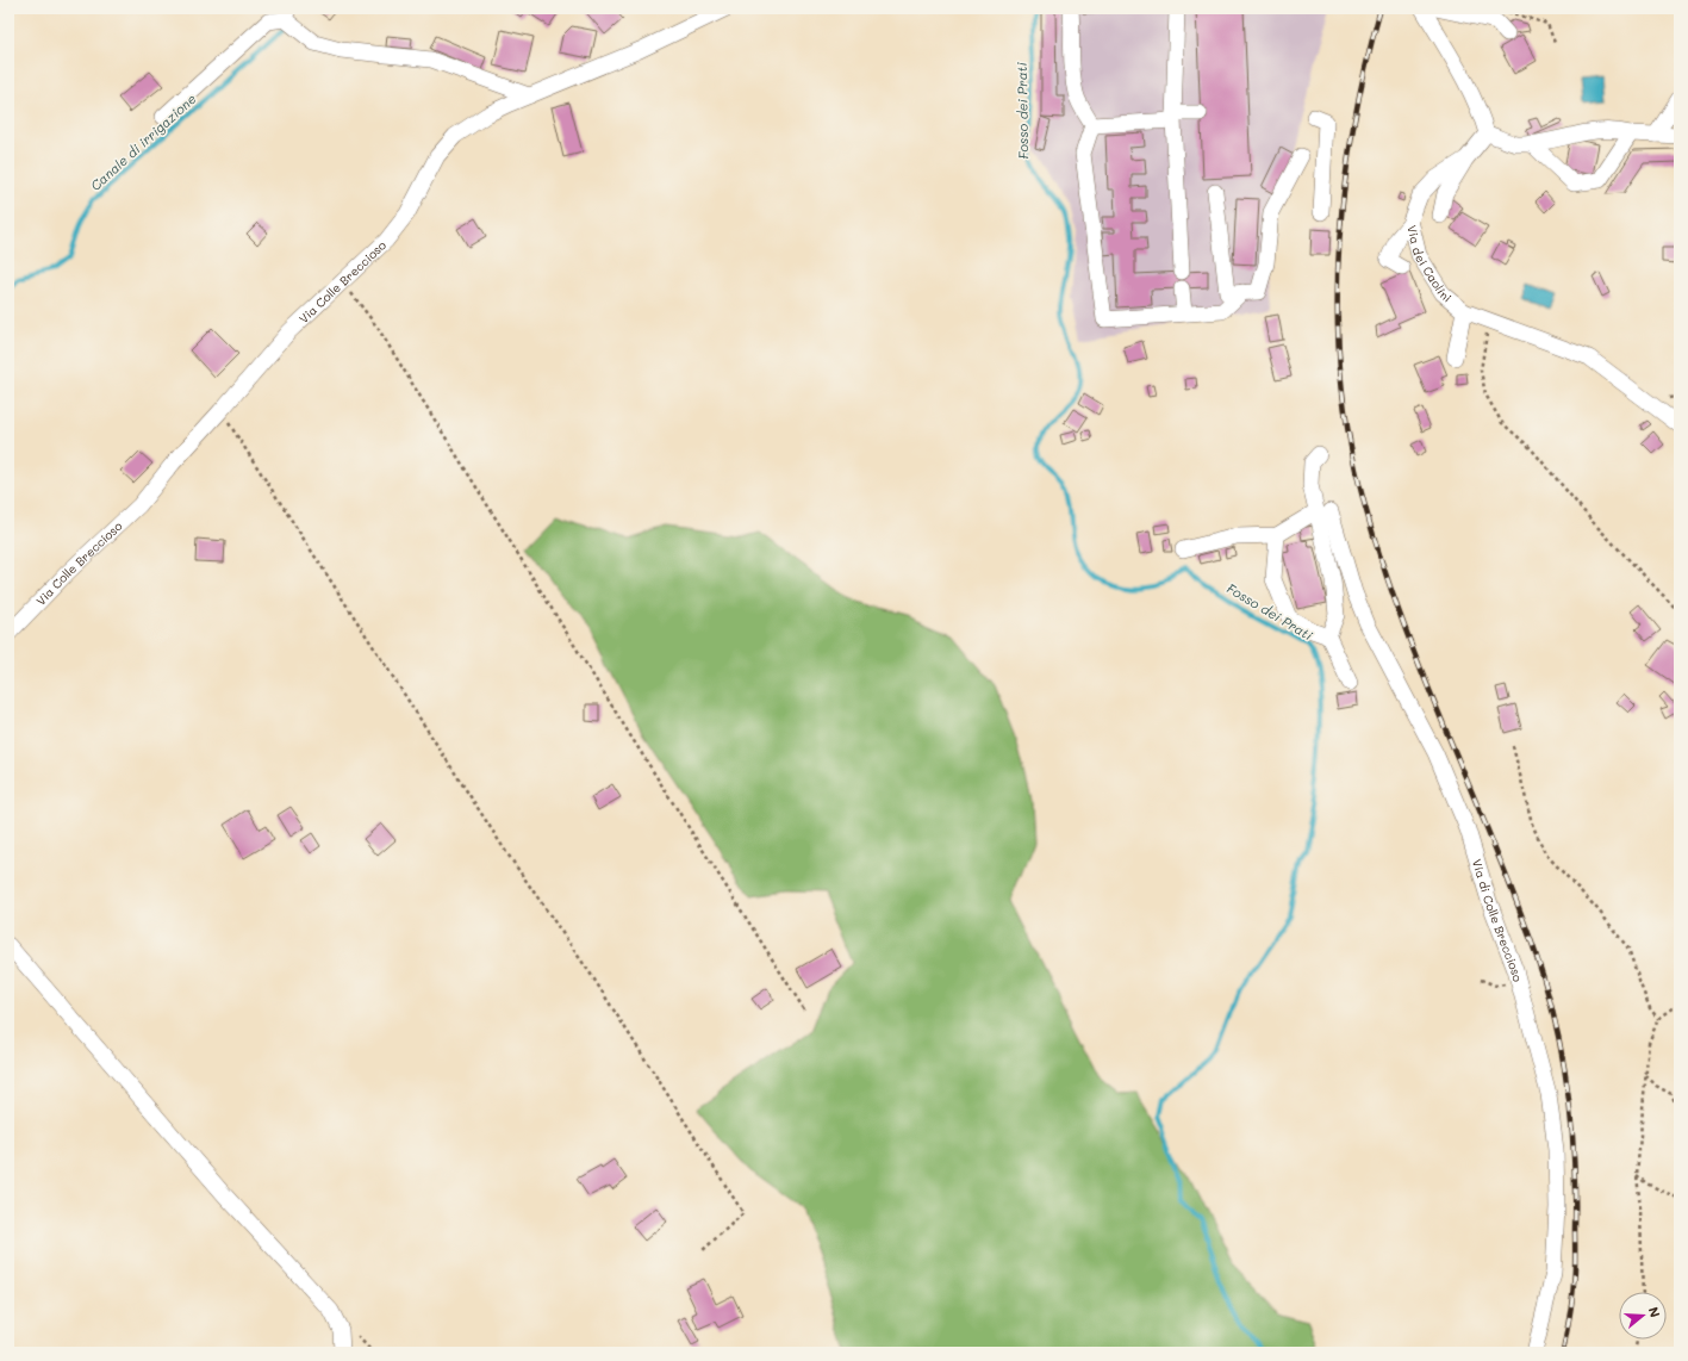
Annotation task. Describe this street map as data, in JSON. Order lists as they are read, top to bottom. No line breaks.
{"streets":{"street":["Via dei Caolini","Via Colle Breccioso","Via di Colle Breccioso"]},"water":["Fosso dei Prati","Canale di irrigazione"],"north":"right"}
